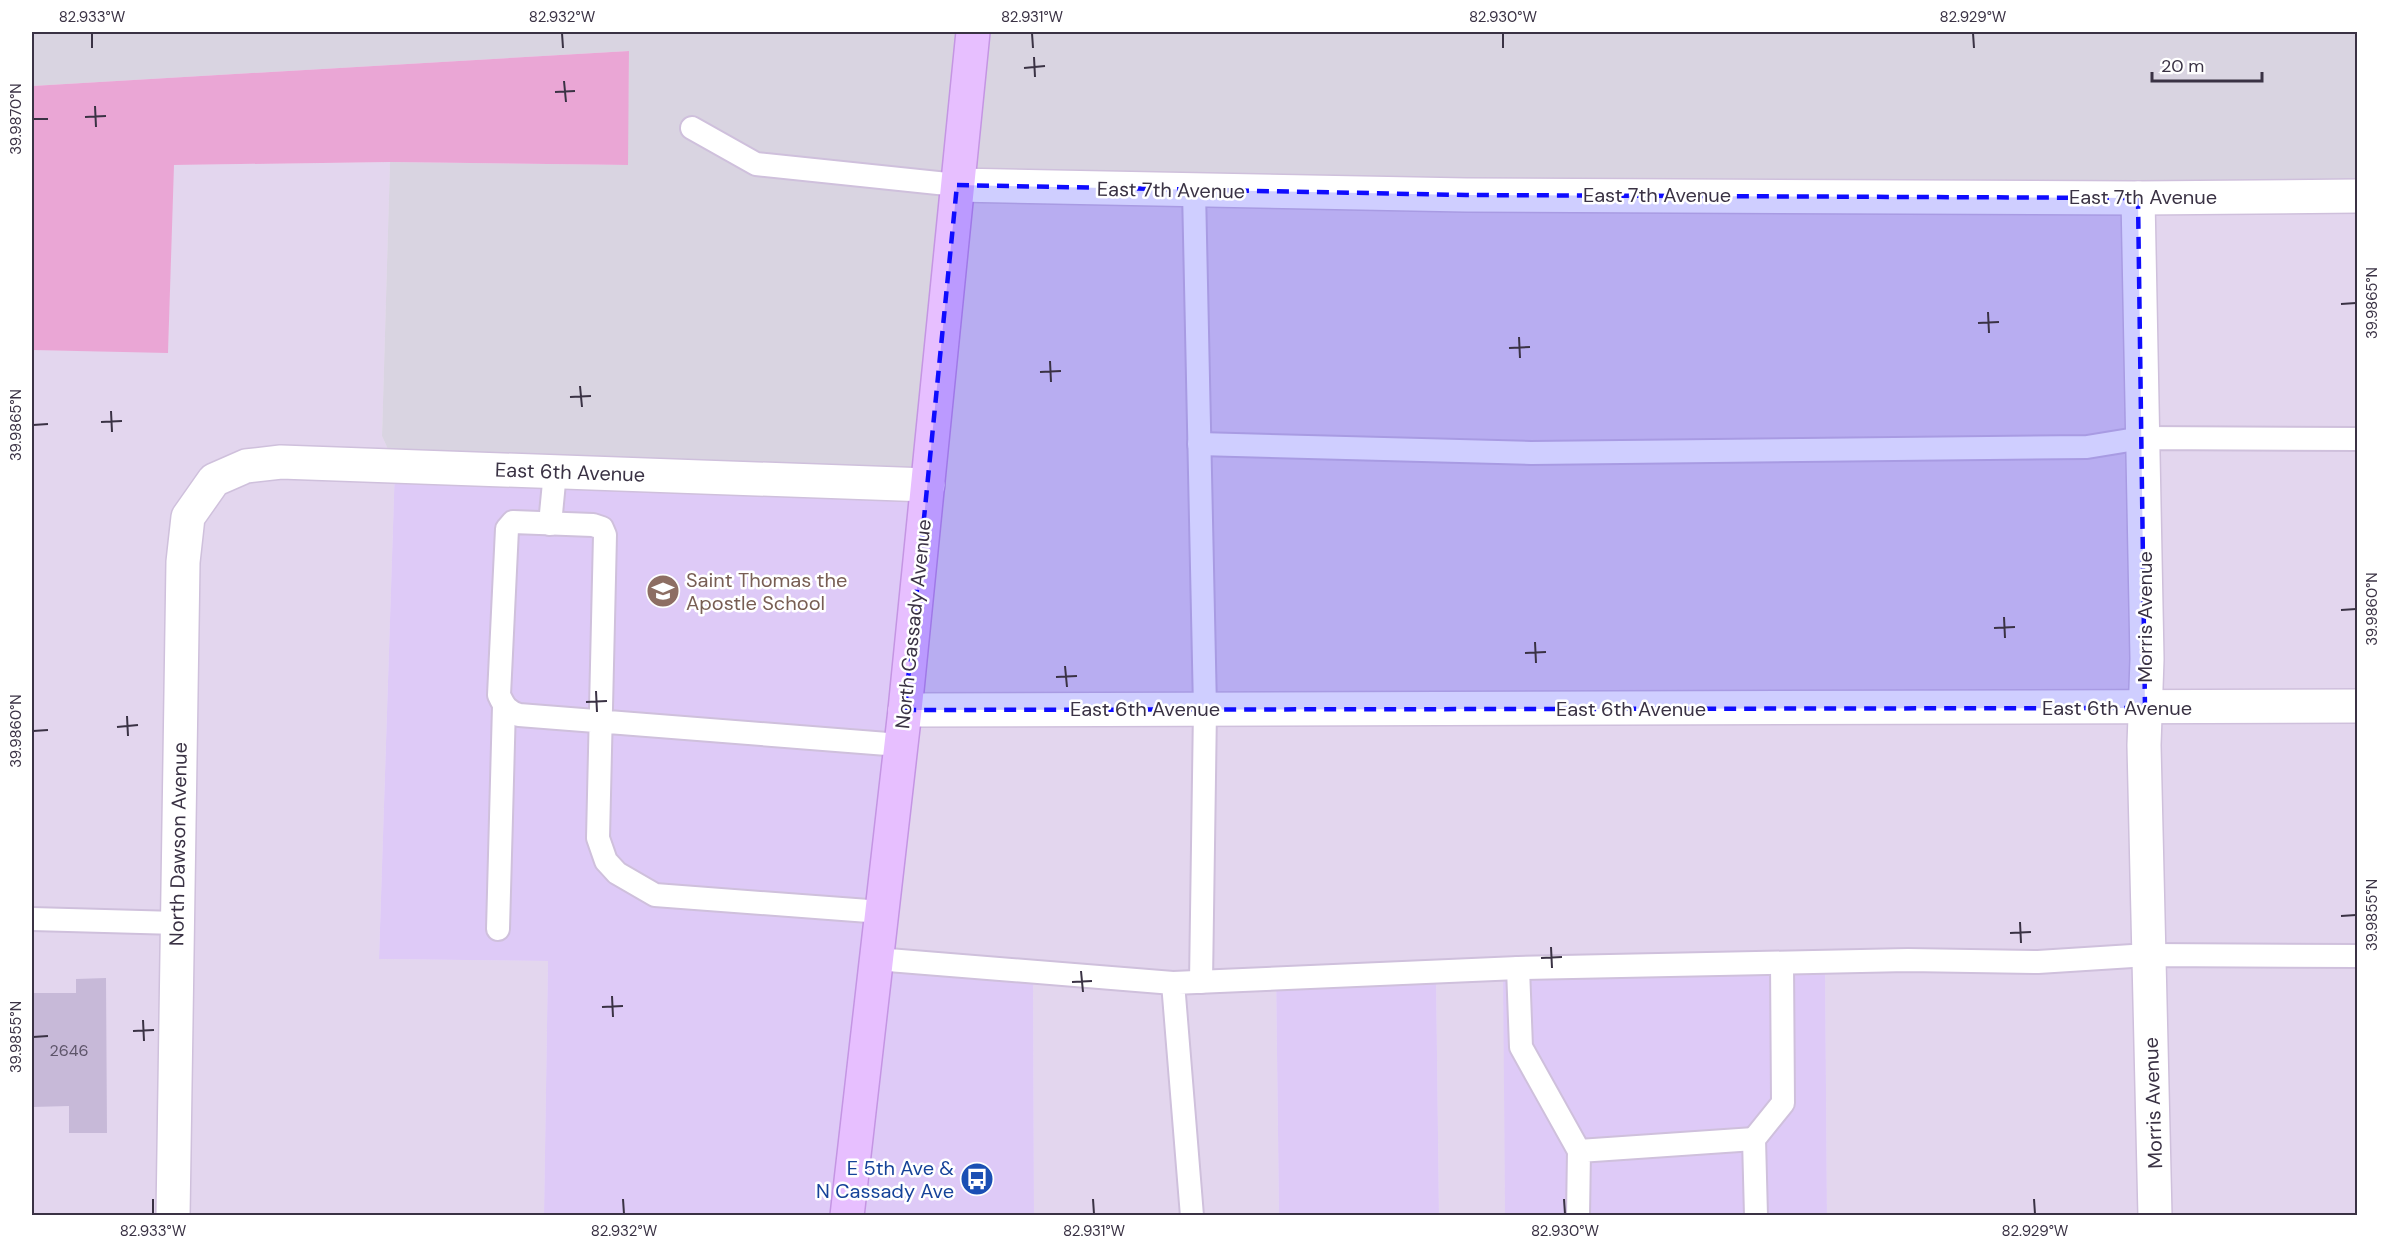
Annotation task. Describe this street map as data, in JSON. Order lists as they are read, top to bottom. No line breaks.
{"streets":{"main road":["North Cassady Avenue"],"street":["East 7th Avenue","East 6th Avenue","Morris Avenue","North Dawson Avenue"]},"crossings":[["East 7th Avenue","Morris Avenue"],["East 7th Avenue","North Cassady Avenue"],["East 6th Avenue","Morris Avenue"],["East 6th Avenue","North Cassady Avenue"],["East 6th Avenue","North Dawson Avenue"]],"places":{"school or university":["Saint Thomas the Apostle School"],"bus stop":["E 5th Ave & N Cassady Ave"]},"house_numbers":["2646"],"scale_bar":"20 m","coordinates":["82.933°W","82.932°W","82.931°W","82.930°W","82.929°W","39.9870°N","39.9865°N","39.9860°N","39.9855°N"]}
